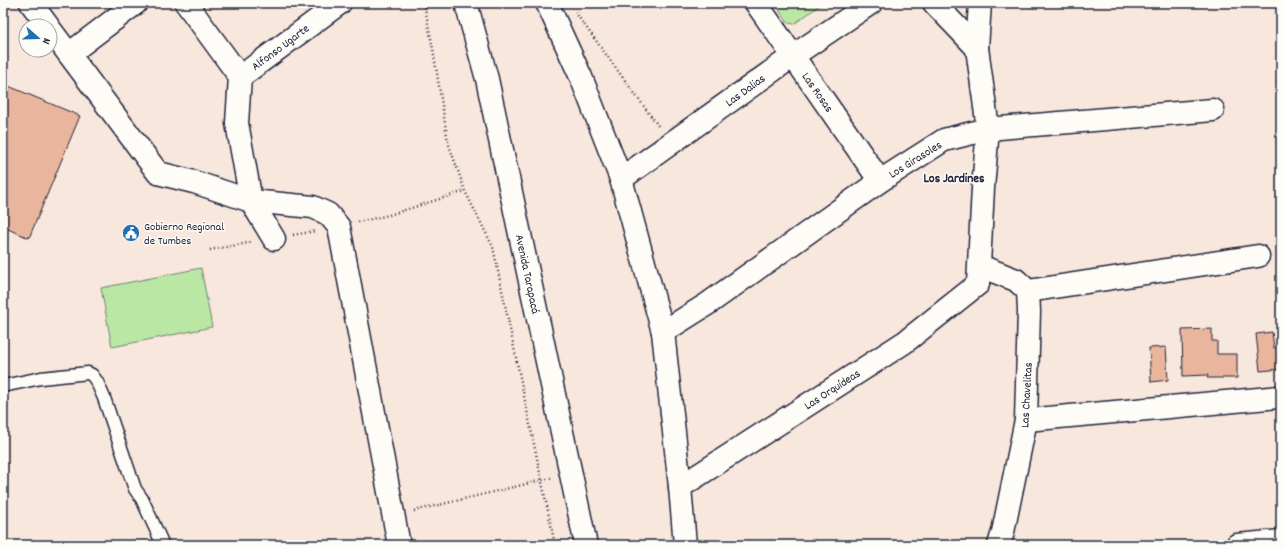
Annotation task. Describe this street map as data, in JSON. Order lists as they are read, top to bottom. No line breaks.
{"streets":{"street":["Alfonso Ugarte","Las Dalias","Las Rosas","Los Girasoles","Avenida Tarapacá","Las Orquídeas","Las Chavelitas"]},"crossings":[["Las Dalias","Las Rosas"],["Las Rosas","Los Girasoles"]],"districts":["Los Jardines"],"places":{"public building":["Gobierno Regional de Tumbes"]},"north":"right"}
